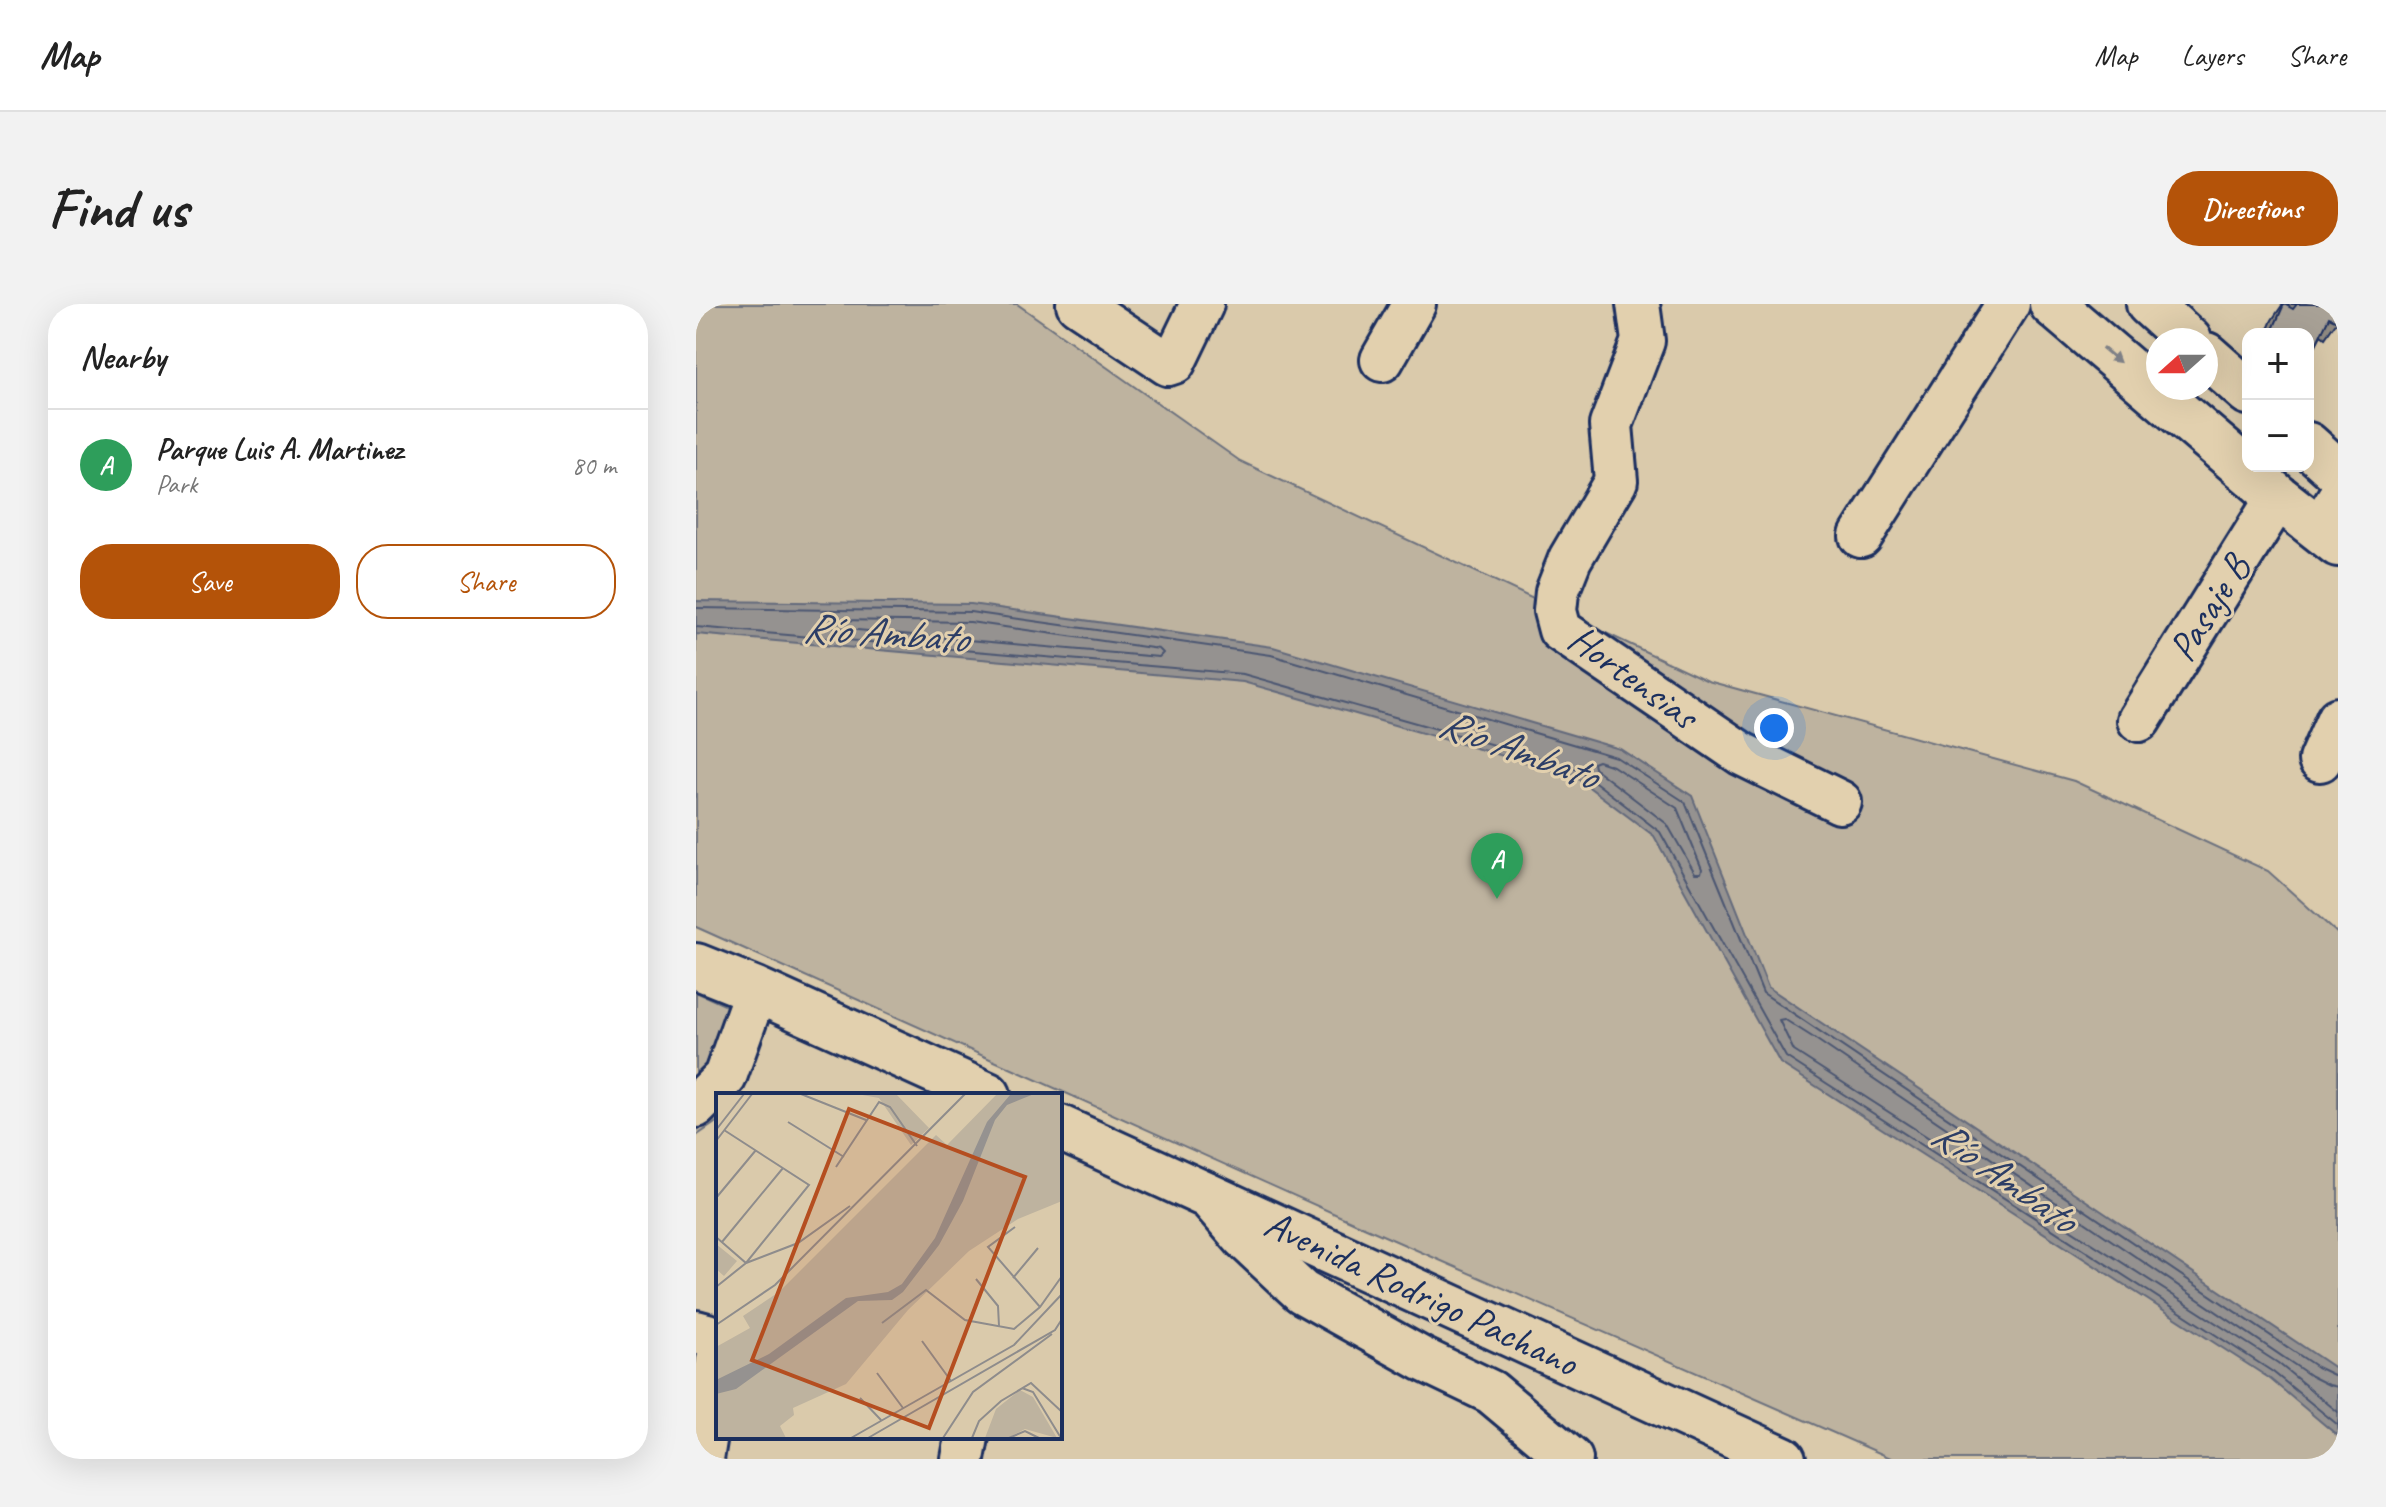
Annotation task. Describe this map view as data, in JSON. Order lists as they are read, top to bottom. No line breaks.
{"streets":{"main road":["Avenida Rodrigo Pachano"],"street":["Pasaje B","Hortensias"]},"water":["Río Ambato"],"north":"left","page":{"header":"Map","nav":["Map","Layers","Share"],"buttons":["Directions",["Save","Share"]],"title":"Find us","heading":"Nearby","map_buttons":["+","−"],"list":[{"mark":"A","name":"Parque Luis A. Martinez","note":"Park","value":"80 m"}],"pins":"A"}}
